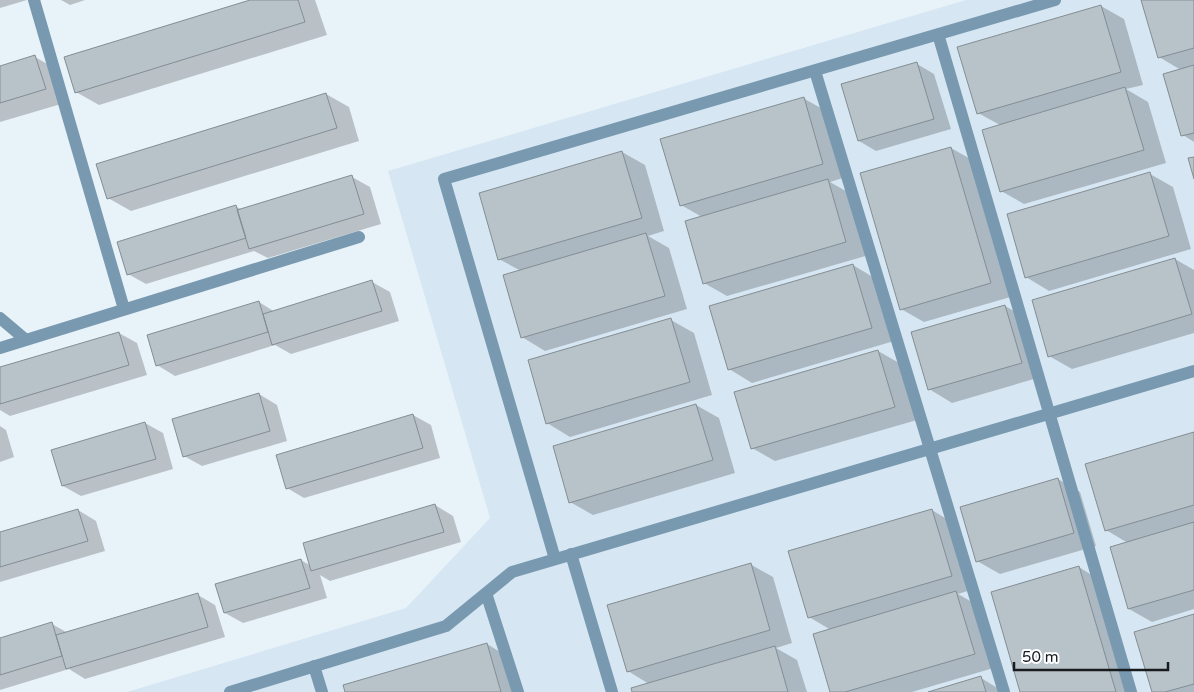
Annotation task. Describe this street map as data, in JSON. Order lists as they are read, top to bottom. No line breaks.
{"scale_bar":"50 m"}
